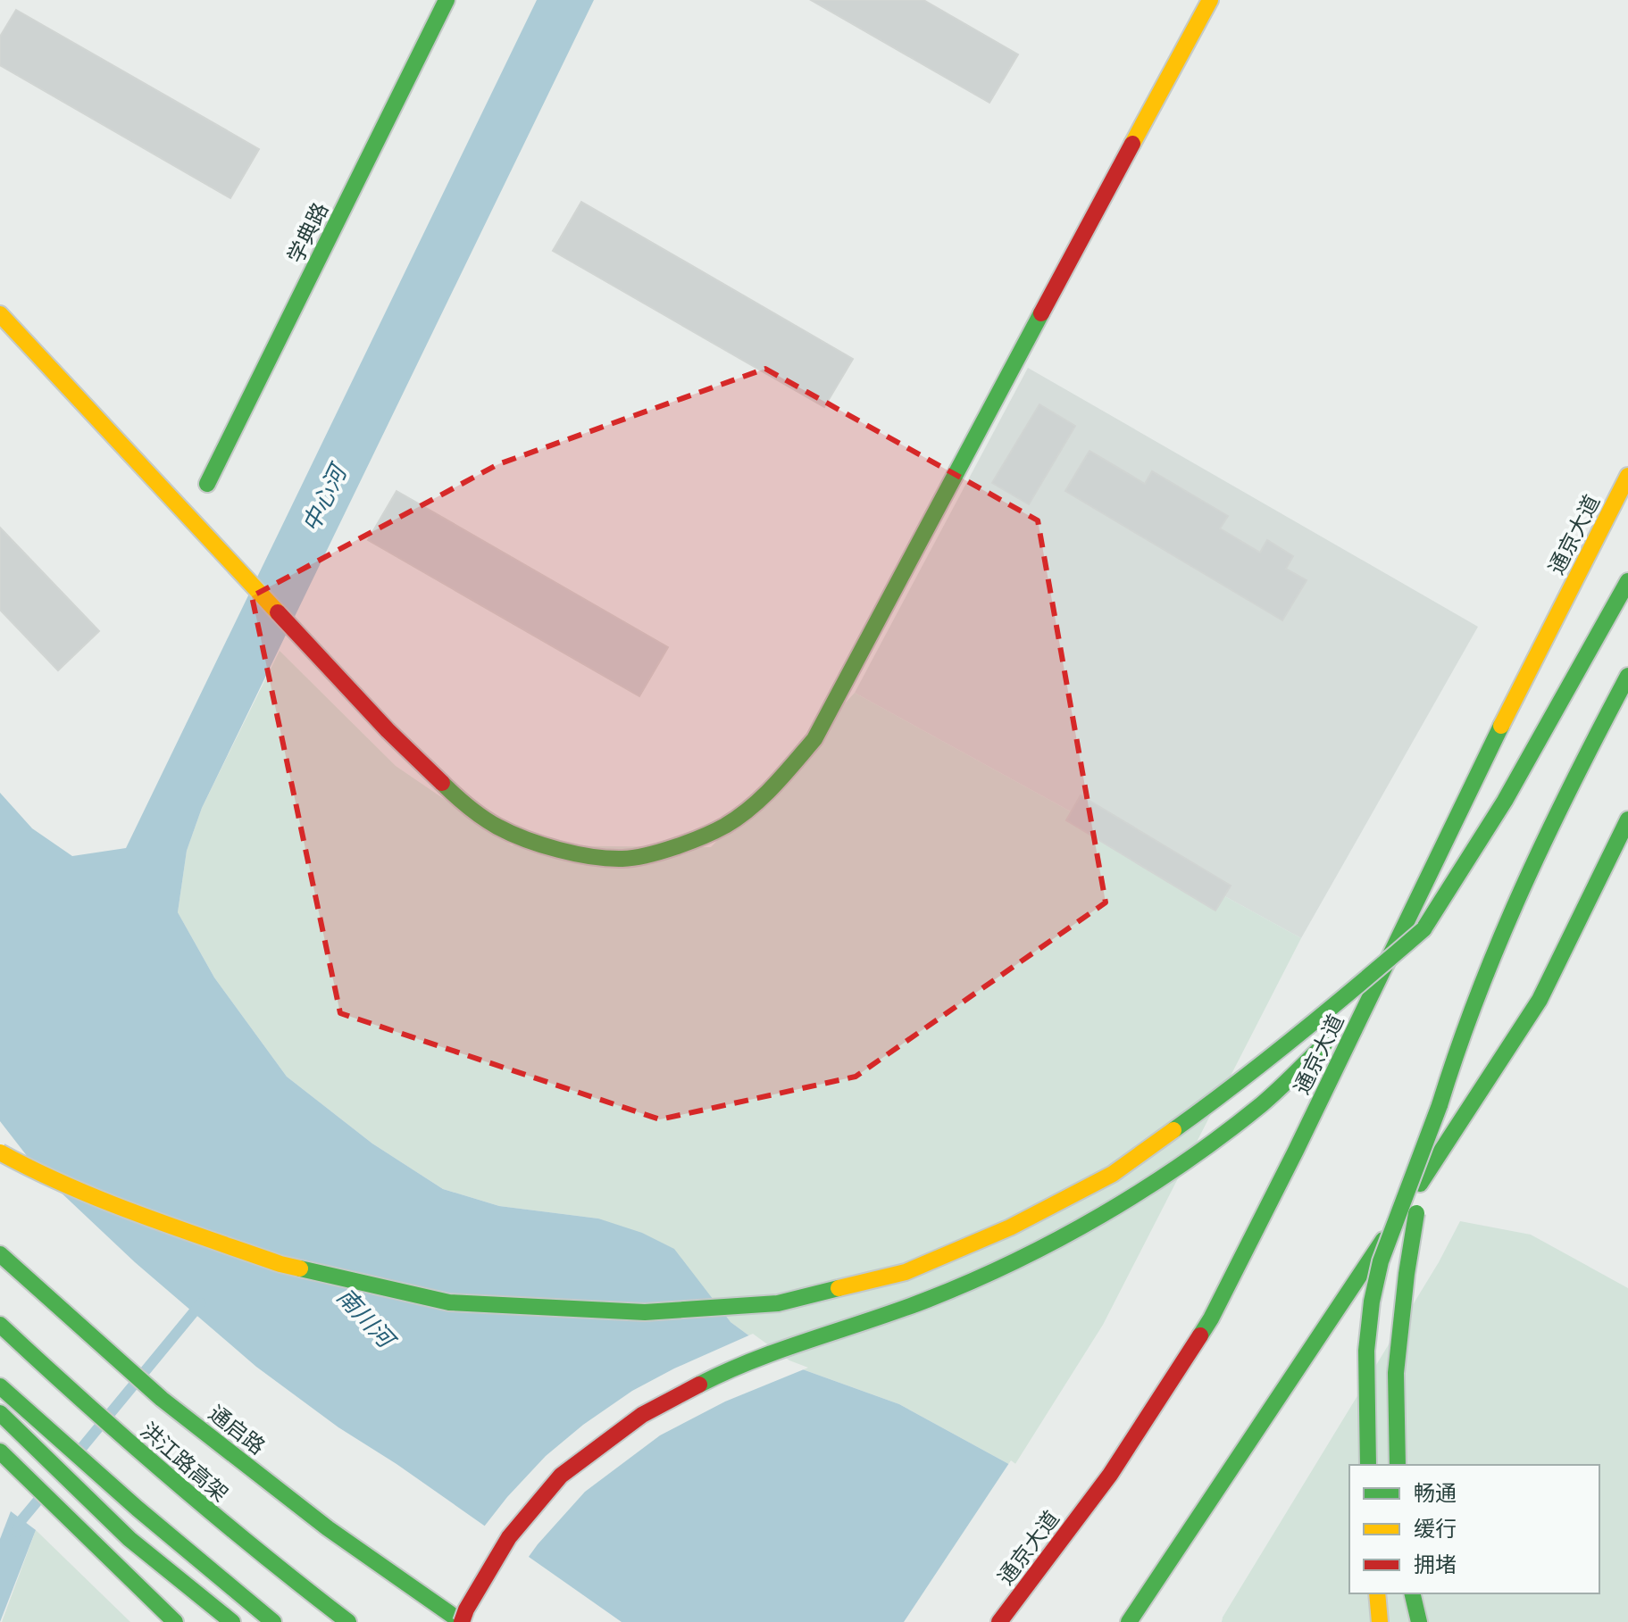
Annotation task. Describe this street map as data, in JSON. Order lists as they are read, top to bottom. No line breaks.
{"streets":{"main road":["学典路","通京大道","通启路","洪江路高架"]},"water":["中心河","南川河"],"legend":["畅通","缓行","拥堵"]}
